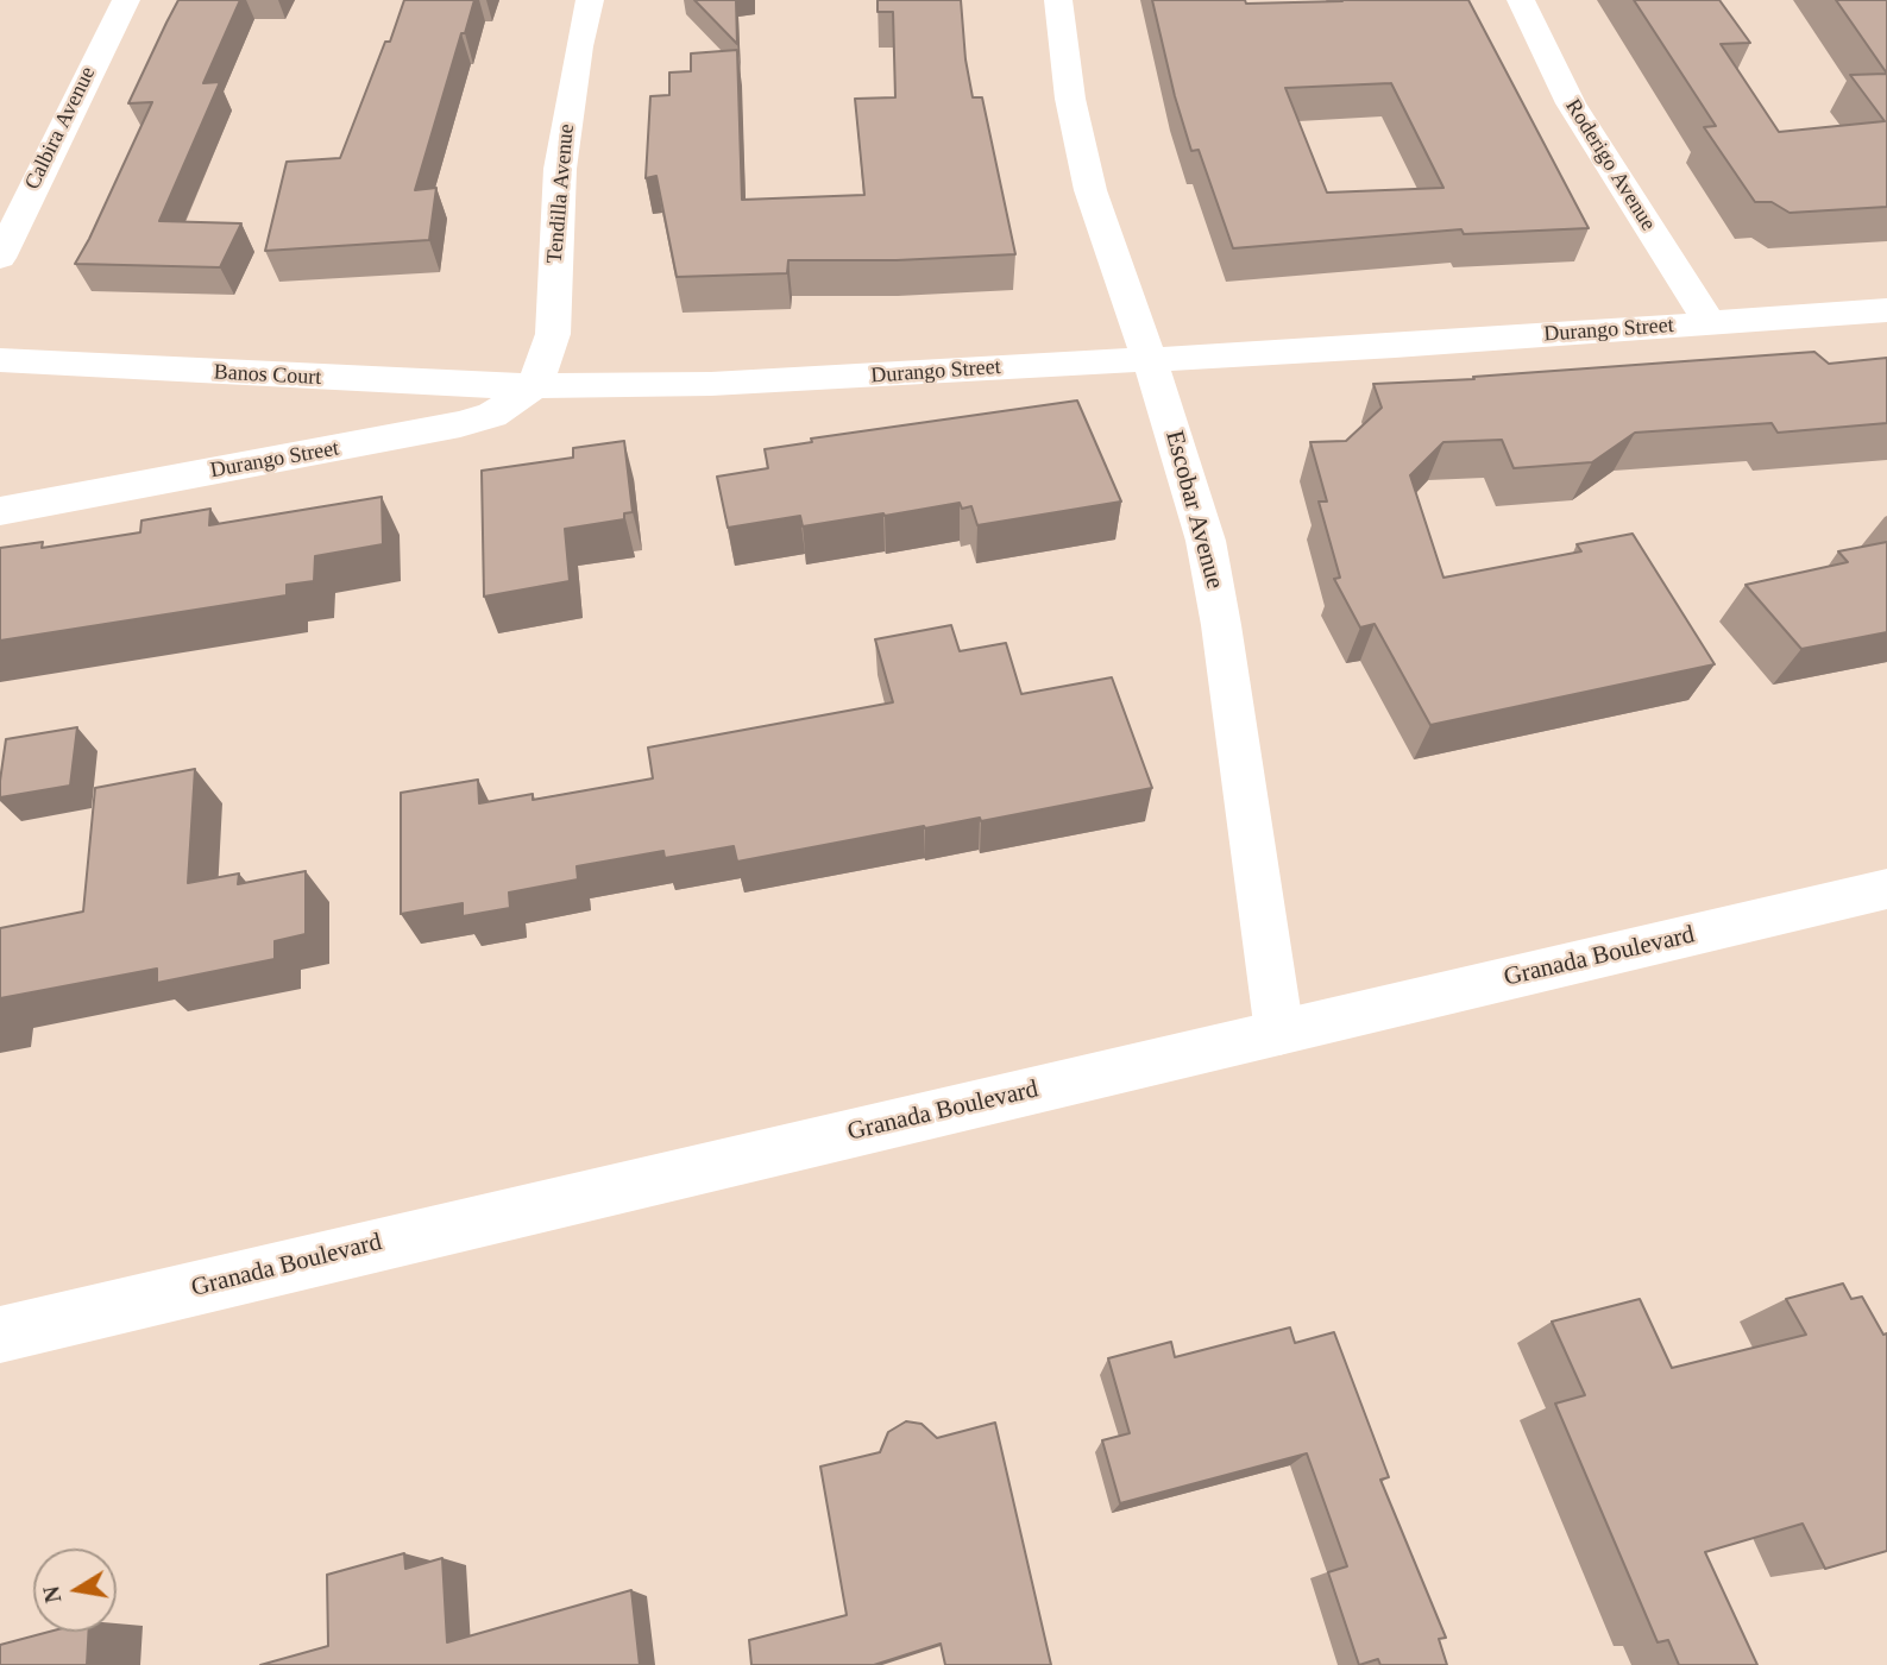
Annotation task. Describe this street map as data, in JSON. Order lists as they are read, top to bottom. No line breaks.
{"streets":{"street":["Calbira Avenue","Roderigo Avenue","Tendilla Avenue","Durango Street","Banos Court","Escobar Avenue","Granada Boulevard"]},"crossings":[["Roderigo Avenue","Durango Street"],["Tendilla Avenue","Durango Street"],["Tendilla Avenue","Banos Court"],["Durango Street","Banos Court"],["Durango Street","Escobar Avenue"],["Escobar Avenue","Granada Boulevard"]],"north":"left"}
